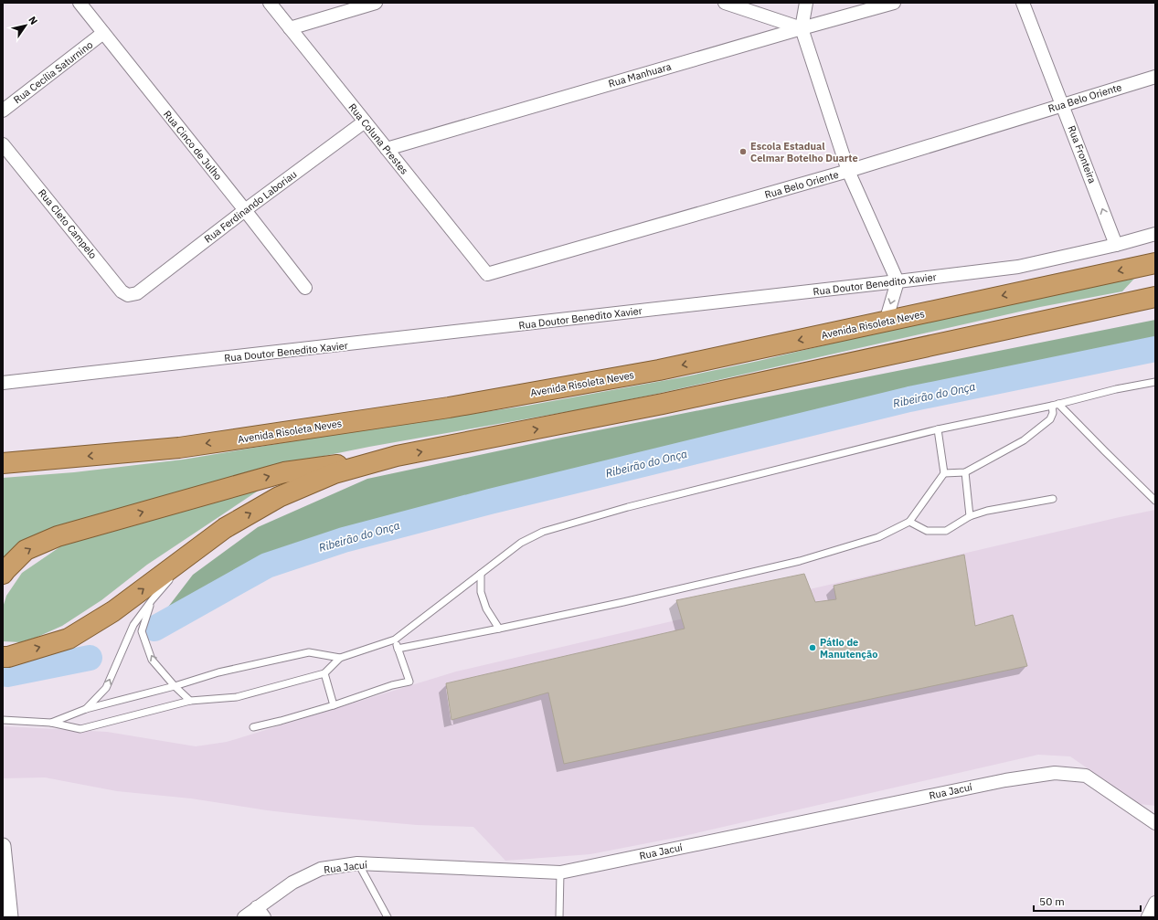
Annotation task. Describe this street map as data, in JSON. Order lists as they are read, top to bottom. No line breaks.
{"streets":{"highway":["Avenida Risoleta Neves"],"street":["Rua Cecília Saturnino","Rua Manhuara","Rua Belo Oriente","Rua Coluna Prestes","Rua Cinco de Julho","Rua Fronteira","Rua Ferdinando Laboriau","Rua Cleto Campelo","Rua Doutor Benedito Xavier","Rua Jacuí"]},"crossings":[["Rua Cecília Saturnino","Rua Cinco de Julho"],["Rua Manhuara","Rua Coluna Prestes"],["Rua Belo Oriente","Rua Coluna Prestes"],["Rua Belo Oriente","Rua Fronteira"],["Rua Coluna Prestes","Rua Ferdinando Laboriau"],["Rua Cinco de Julho","Rua Ferdinando Laboriau"],["Rua Fronteira","Rua Doutor Benedito Xavier"],["Rua Ferdinando Laboriau","Rua Cleto Campelo"]],"one_way":["Rua Fronteira"],"water":["Ribeirão do Onça"],"places":["Escola Estadual Celmar Botelho Duarte","Pátio de Manutenção"],"scale_bar":"50 m","north":"top right"}
